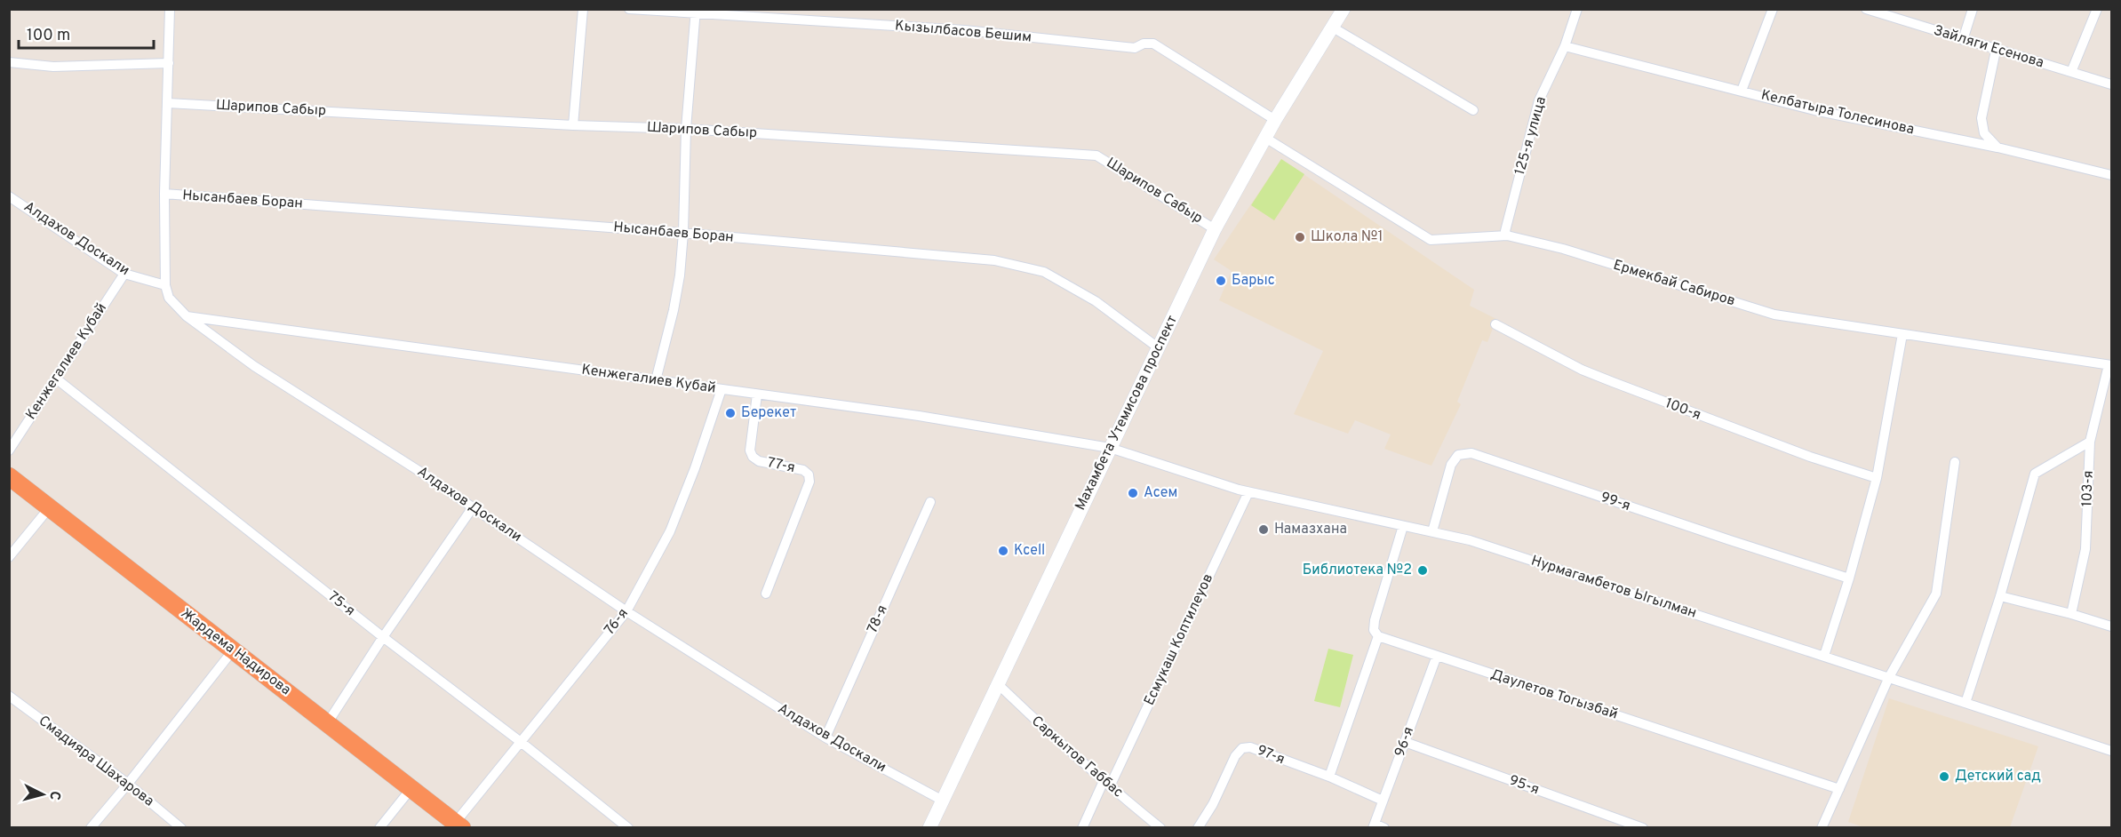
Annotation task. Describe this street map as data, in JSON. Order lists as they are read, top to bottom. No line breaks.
{"streets":{"highway":["Жардема Надирова"],"street":["Кызылбасов Бешим","Зайляги Есенова","Шарипов Сабыр","Келбатыра Толесинова","125-я улица","Нысанбаев Боран","Алдахов Доскали","Ермекбай Сабиров","Кенжегалиев Кубай","100-я","Махамбета Утемисова проспект","77-я","103-я","99-я","Нурмагамбетов Ыгылман","75-я","78-я","76-я","Есмукаш Коптилеуов","Даулетов Тогызбай","96-я","97-я","Саркытов Габбас","Смадияра Шахарова","95-я"]},"crossings":[["Кызылбасов Бешим","Махамбета Утемисова проспект"],["Шарипов Сабыр","Махамбета Утемисова проспект"],["Келбатыра Толесинова","125-я улица"],["125-я улица","Ермекбай Сабиров"],["Нысанбаев Боран","Махамбета Утемисова проспект"],["Алдахов Доскали","Кенжегалиев Кубай"],["Алдахов Доскали","Махамбета Утемисова проспект"],["Алдахов Доскали","78-я"],["Алдахов Доскали","76-я"],["Ермекбай Сабиров","Махамбета Утемисова проспект"],["Ермекбай Сабиров","103-я"],["Кенжегалиев Кубай","Махамбета Утемисова проспект"],["Кенжегалиев Кубай","77-я"],["Кенжегалиев Кубай","Нурмагамбетов Ыгылман"],["Кенжегалиев Кубай","75-я"],["Кенжегалиев Кубай","76-я"],["Махамбета Утемисова проспект","Нурмагамбетов Ыгылман"],["Махамбета Утемисова проспект","Саркытов Габбас"],["99-я","Нурмагамбетов Ыгылман"],["Нурмагамбетов Ыгылман","Есмукаш Коптилеуов"],["75-я","76-я"],["76-я","Жардема Надирова"],["Есмукаш Коптилеуов","Саркытов Габбас"],["Даулетов Тогызбай","96-я"],["96-я","97-я"],["96-я","95-я"]],"places":["Школа №1","Барыс","Берекет","Асем","Намазхана","Kcell","Библиотека №2","Детский сад"],"scale_bar":"100 m","north":"right"}
